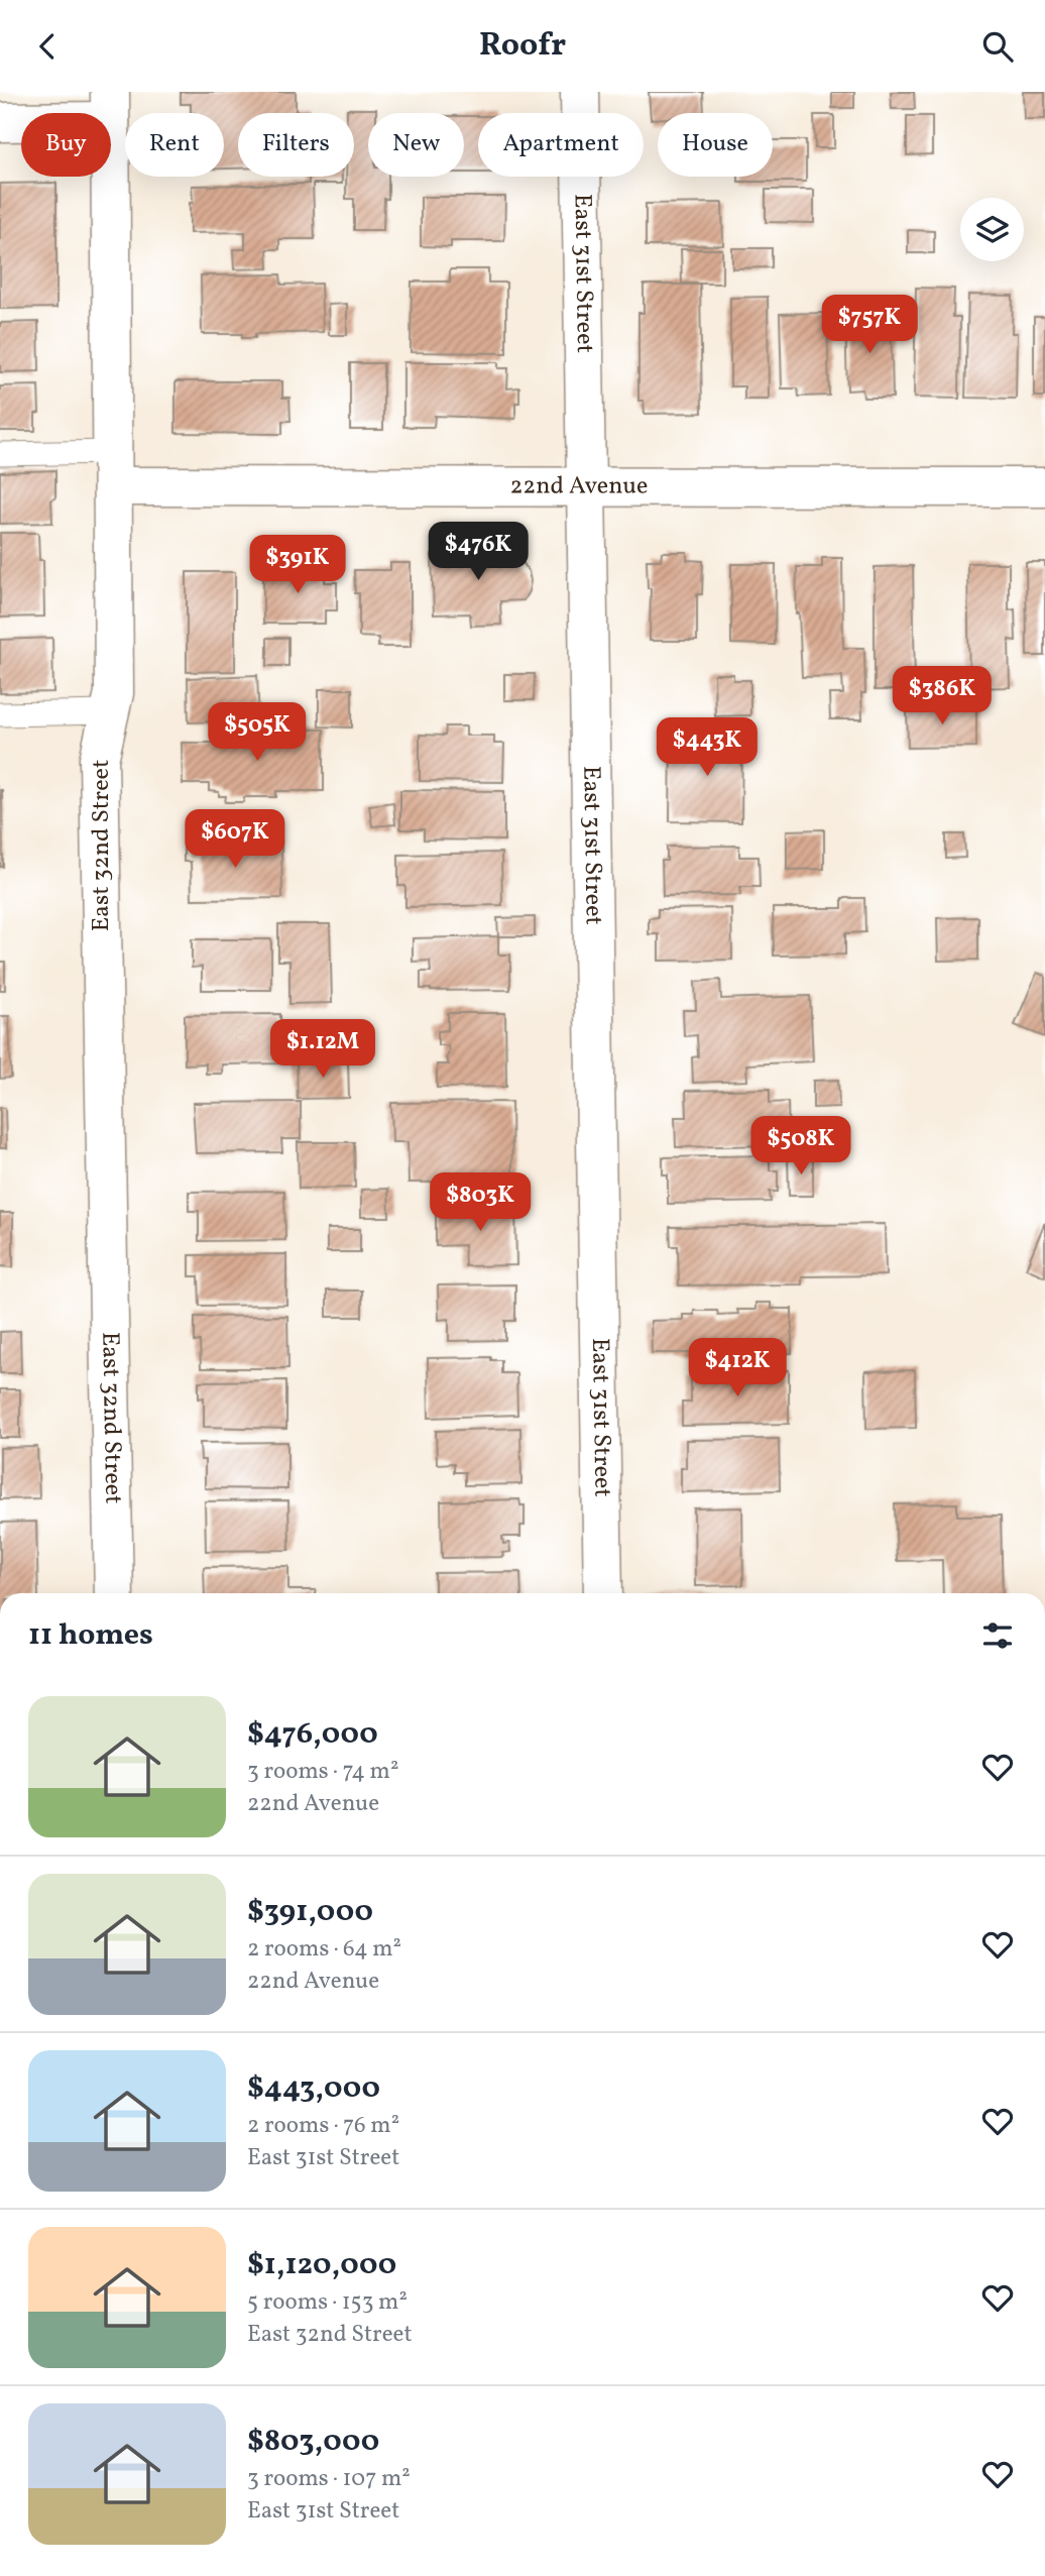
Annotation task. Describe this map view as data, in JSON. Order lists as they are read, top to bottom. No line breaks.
{"streets":{"street":["East 31st Street","22nd Avenue","East 32nd Street"]},"crossings":[["East 31st Street","22nd Avenue"],["22nd Avenue","East 32nd Street"]],"page":{"header":"Roofr","chip":["Buy","Rent","Filters","New","Apartment","House"],"price":["$757K","$476K","$391K","$386K","$505K","$443K","$607K","$1.12M","$508K","$803K","$412K"],"heading":"11 homes","list":[{"name":"$476,000","note":"3 rooms · 74 m² · 22nd Avenue"},{"name":"$391,000","note":"2 rooms · 64 m² · 22nd Avenue"},{"name":"$443,000","note":"2 rooms · 76 m² · East 31st Street"},{"name":"$1,120,000","note":"5 rooms · 153 m² · East 32nd Street"},{"name":"$803,000","note":"3 rooms · 107 m² · East 31st Street"}]}}
